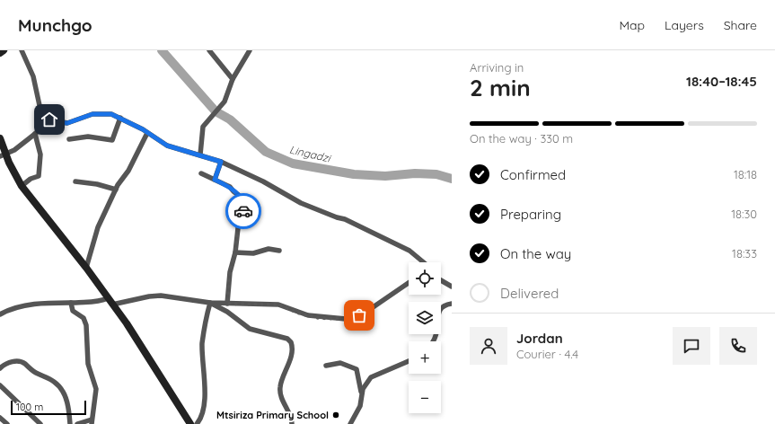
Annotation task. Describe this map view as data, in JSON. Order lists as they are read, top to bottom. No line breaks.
{"water":["Lingadzi"],"places":["Mtsiriza Primary School"],"scale_bar":"100 m","page":{"header":"Munchgo","nav":["Map","Layers","Share"],"heading":["2 min","Arriving in","18:40–18:45"],"panel":["Jordan","Courier · 4.4"],"bar":"On the way · 330 m","list":[["Confirmed","18:18"],["Preparing","18:30"],["On the way","18:33"],"Delivered"],"map_buttons":["+","−"],"scale":"100 m"}}
